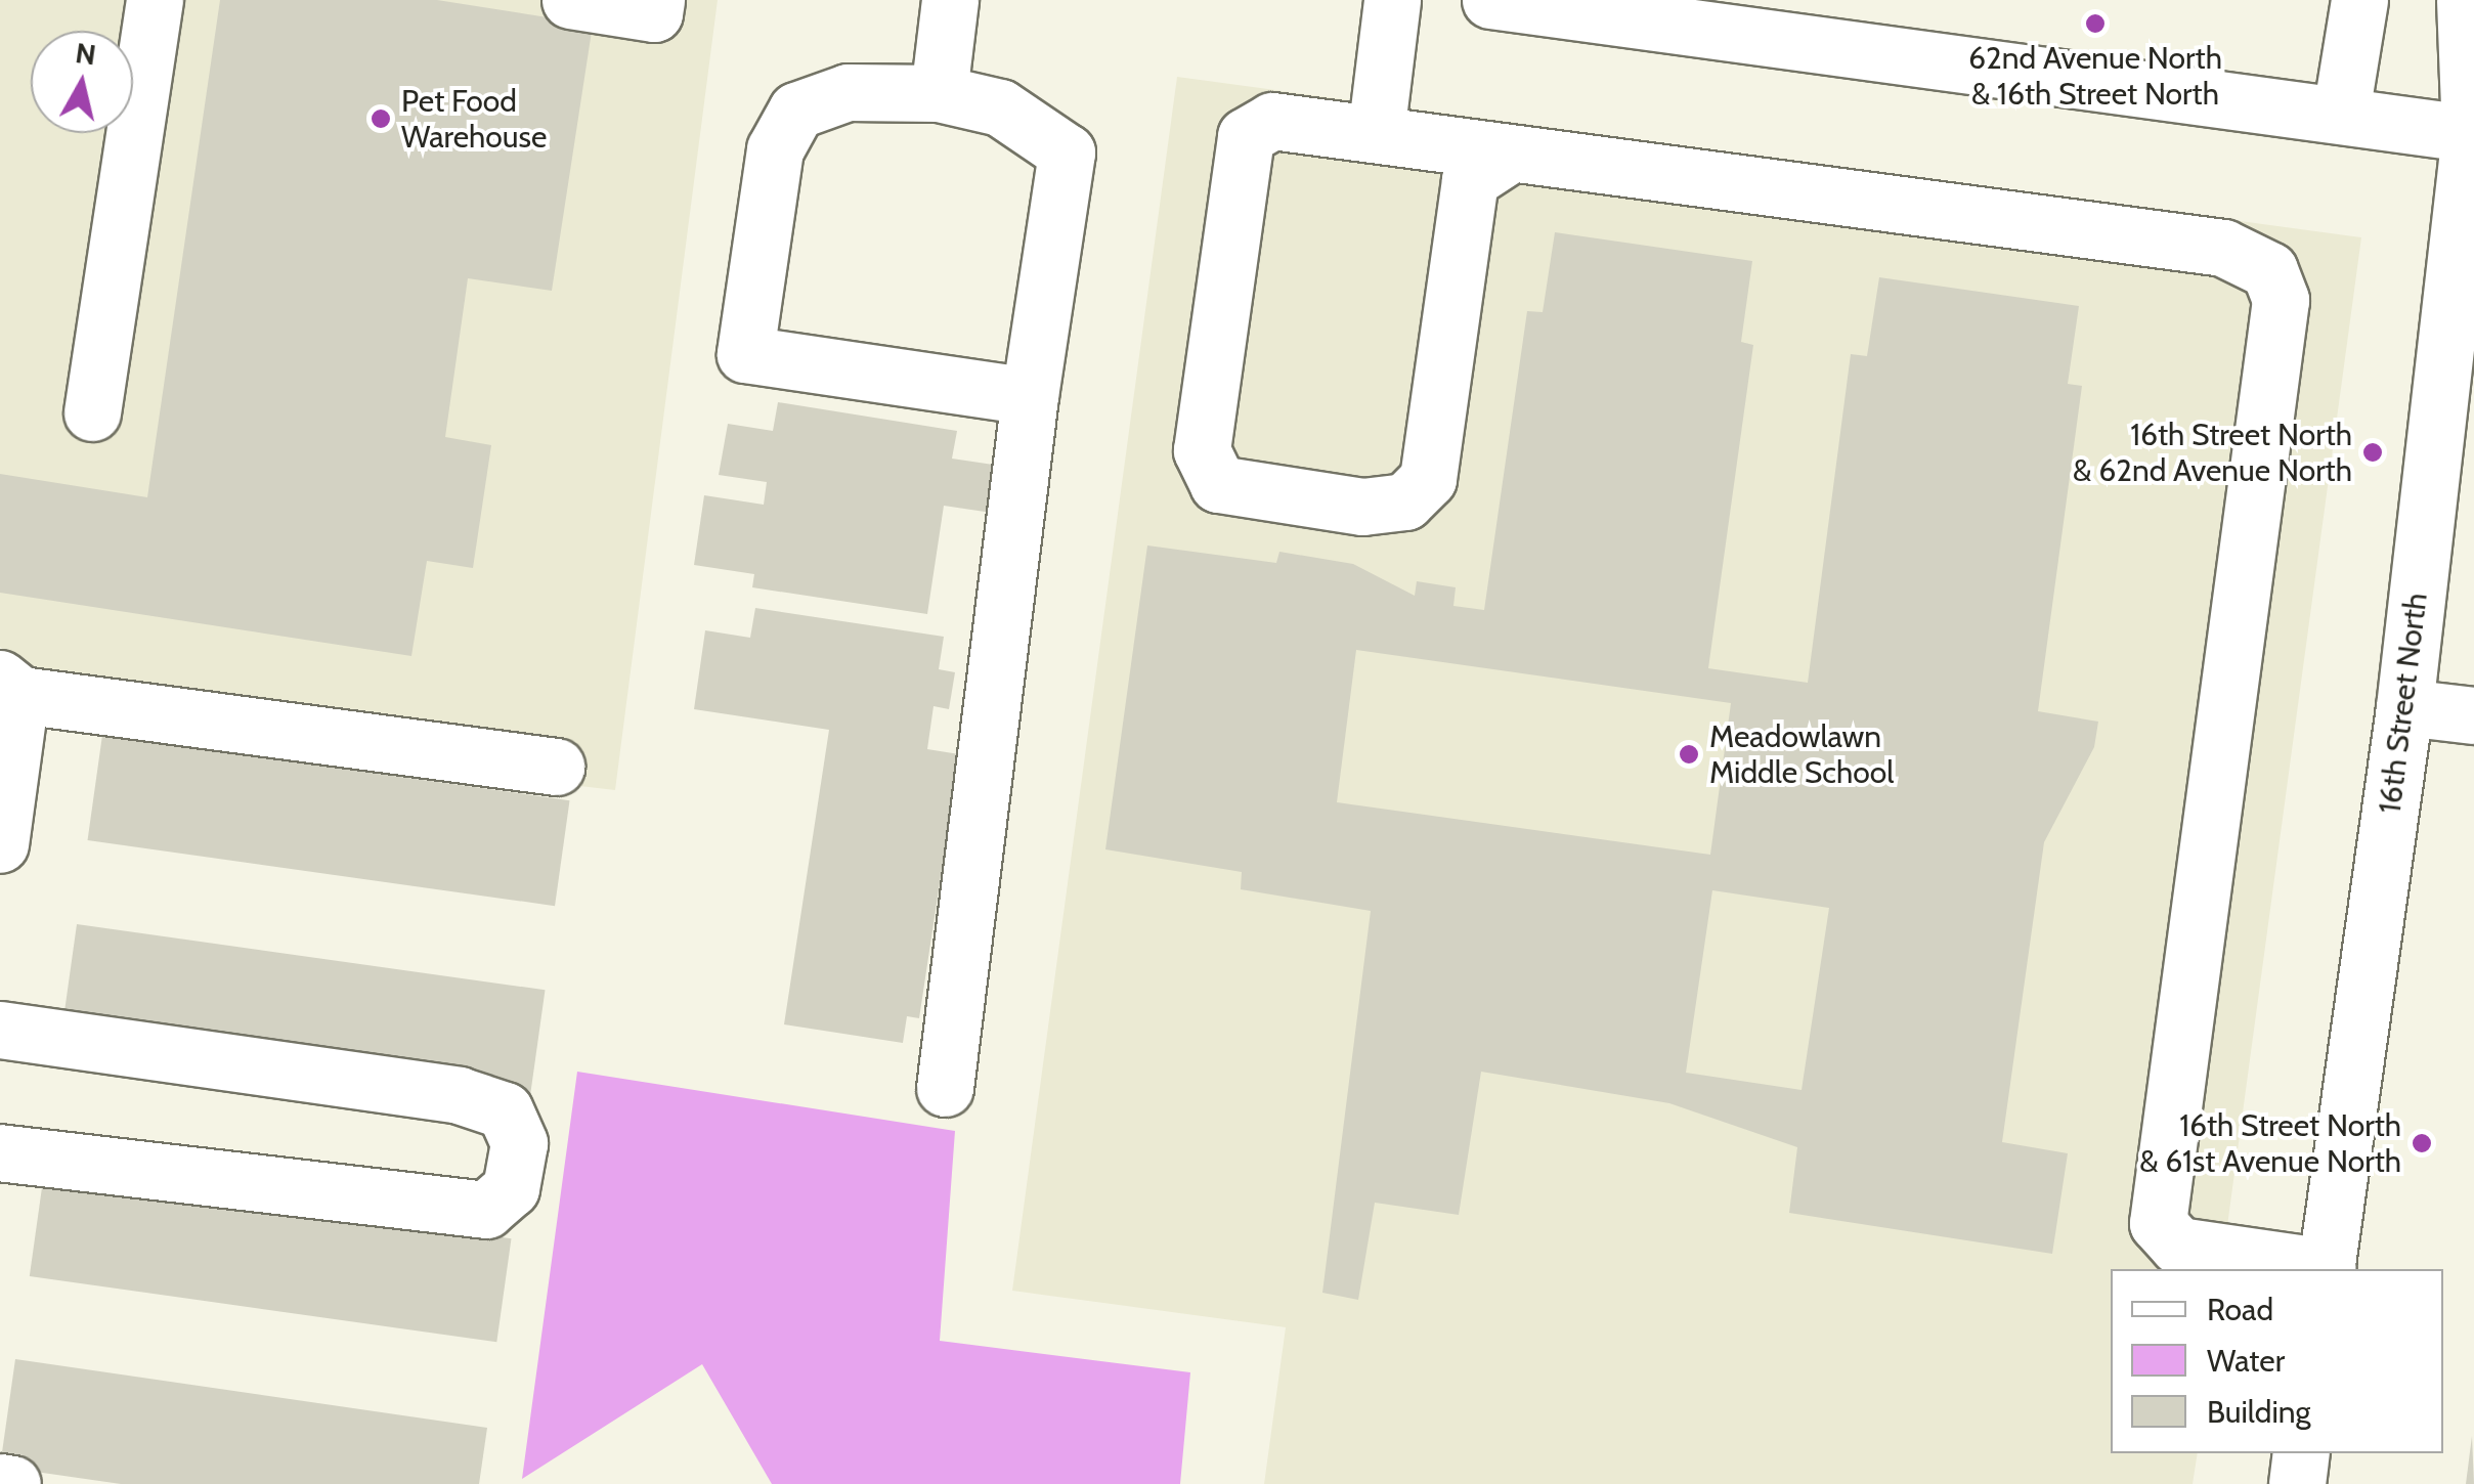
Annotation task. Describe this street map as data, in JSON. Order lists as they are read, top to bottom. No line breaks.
{"streets":{"street":["16th Street North"]},"places":["62nd Avenue North & 16th Street North","Pet Food Warehouse","16th Street North & 62nd Avenue North","Meadowlawn Middle School","16th Street North & 61st Avenue North"],"legend":["Road","Water","Building"],"north":"top"}
